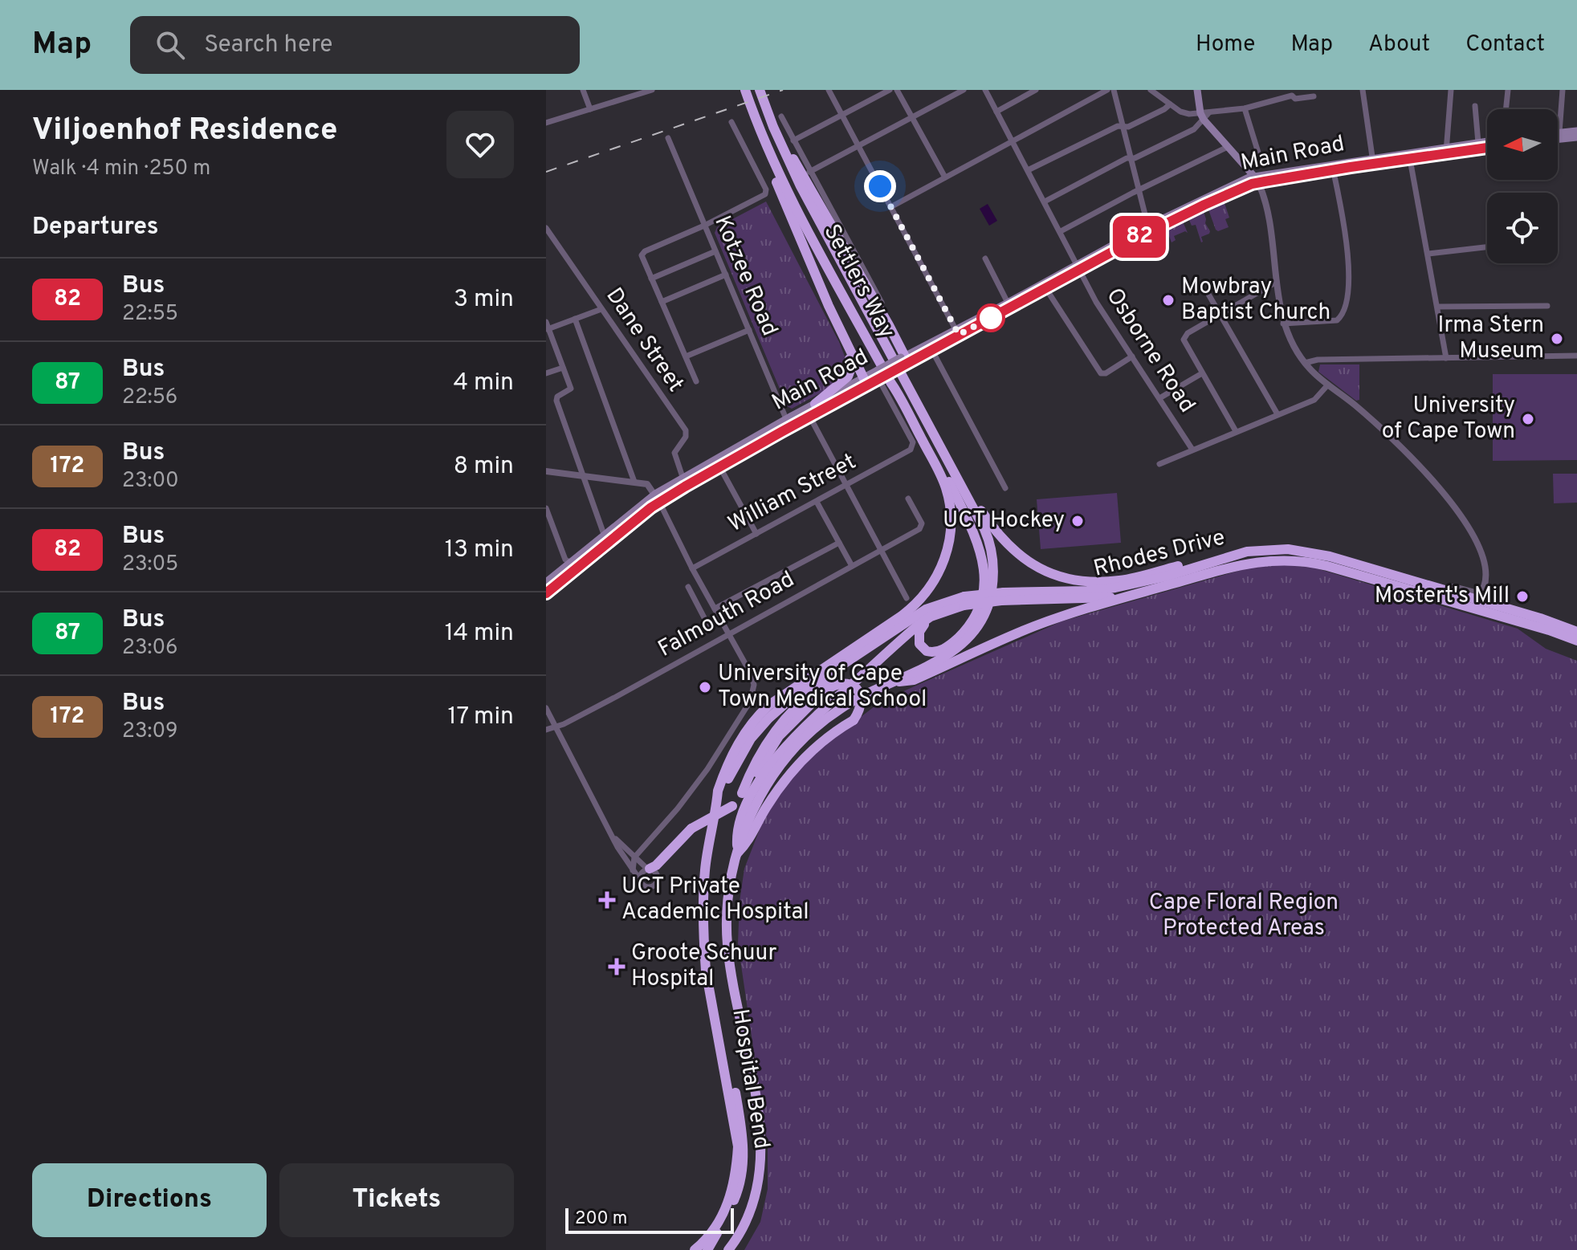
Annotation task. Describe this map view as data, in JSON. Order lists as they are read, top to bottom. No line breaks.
{"streets":{"highway":["Settlers Way","Rhodes Drive","Hospital Bend"],"main road":["Main Road"],"street":["Kotzee Road","Dane Street","Osborne Road","William Street","Falmouth Road"]},"crossings":[["Main Road","Kotzee Road"],["Main Road","Dane Street"],["Main Road","Osborne Road"],["Main Road","William Street"],["Settlers Way","Rhodes Drive"],["Settlers Way","Hospital Bend"],["Rhodes Drive","Hospital Bend"]],"parks":["Cape Floral Region Protected Areas"],"places":{"other":["Mowbray Baptist Church","Irma Stern Museum","University of Cape Town","UCT Hockey","Mostert's Mill","University of Cape Town Medical School"],"health":["UCT Private Academic Hospital","Groote Schuur Hospital"]},"lines":["bus line 82"],"scale_bar":"200 m","north":"left","page":{"header":"Map","search":"Search here","nav":["Home","Map","About","Contact"],"heading":[["Viljoenhof Residence","Walk · 4 min · 250 m"],"Departures"],"on_map":"82","list":[{"mark":"82","name":"Bus","note":"22:55","value":"3 min"},{"mark":"87","name":"Bus","note":"22:56","value":"4 min"},{"mark":"172","name":"Bus","note":"23:00","value":"8 min"},{"mark":"82","name":"Bus","note":"23:05","value":"13 min"},{"mark":"87","name":"Bus","note":"23:06","value":"14 min"},{"mark":"172","name":"Bus","note":"23:09","value":"17 min"}],"buttons":["Directions","Tickets"],"scale":"200 m"}}
